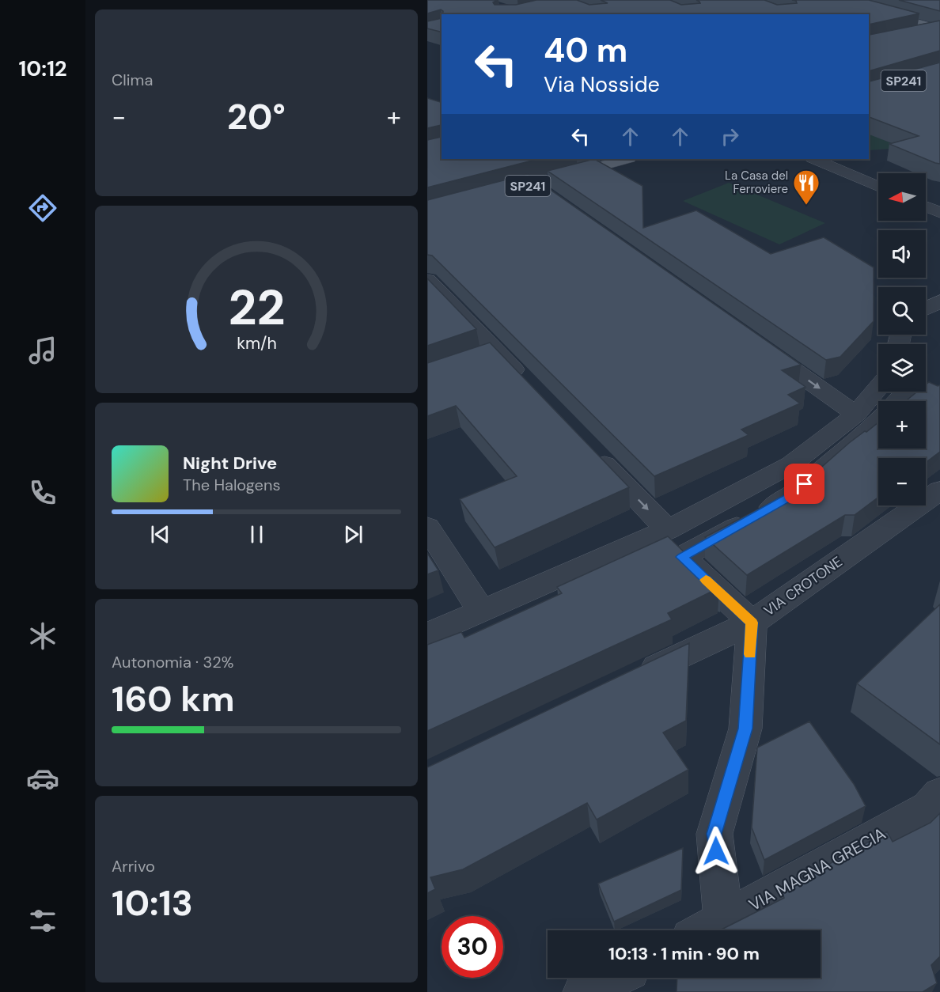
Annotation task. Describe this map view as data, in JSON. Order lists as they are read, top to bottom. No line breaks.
{"streets":{"main road":["SP241"],"street":["VIA CROTONE","VIA MAGNA GRECIA"]},"places":{"restaurant":["La Casa del Ferroviere"]},"north":"left","page":{"tabs":"10:12","tile":["Clima",["Autonomia · 32%","160 km"],["Arrivo","10:13"]],"turn":["40 m","Via Nosside"],"heat":["−","20°","+"],"map_buttons":["+","−"],"song":["Night Drive","The Halogens"],"limit":"30","trip":"10:13 · 1 min · 90 m","gauge":["22","km/h"]}}
